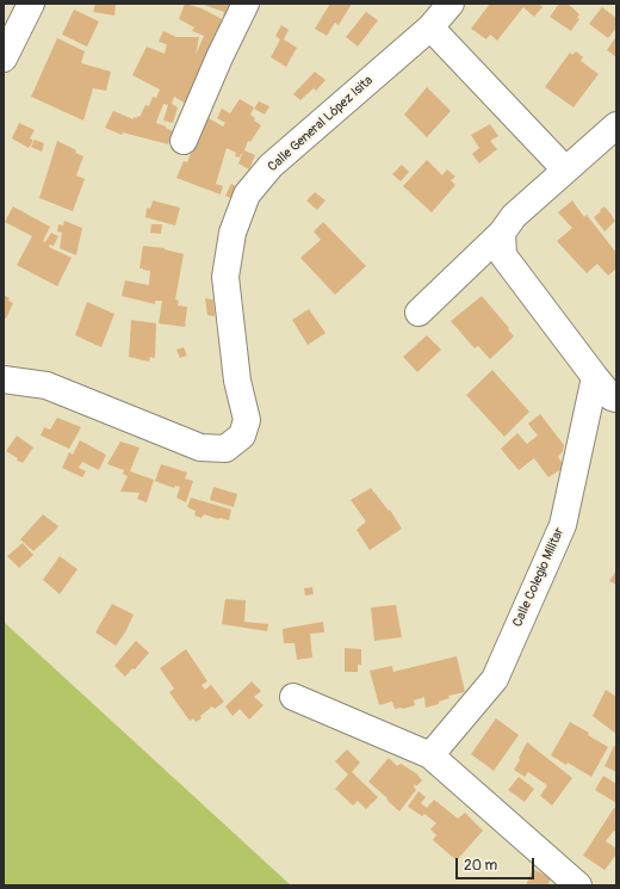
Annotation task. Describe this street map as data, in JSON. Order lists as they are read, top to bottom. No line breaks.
{"streets":{"street":["Calle General López Isita","Calle Colegio Militar"]},"scale_bar":"20 m"}
